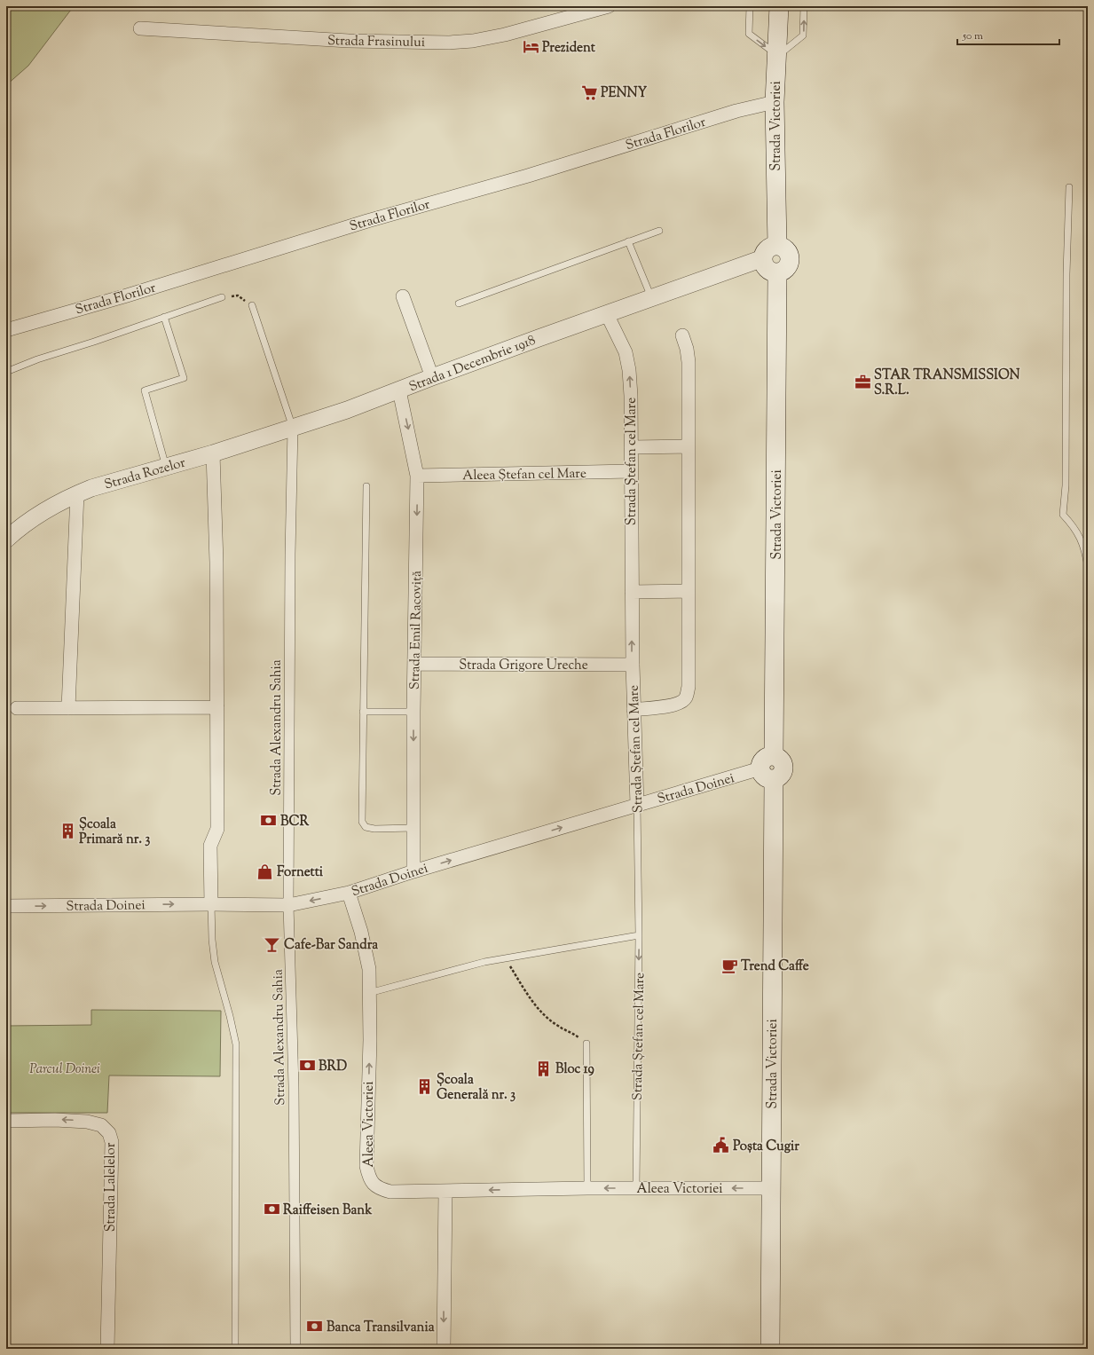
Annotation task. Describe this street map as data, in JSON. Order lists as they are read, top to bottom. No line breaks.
{"streets":{"main road":["Strada Victoriei"],"street":["Strada Frasinului","Strada Florilor","Strada 1 Decembrie 1918","Strada Ștefan cel Mare","Strada Rozelor","Aleea Ștefan cel Mare","Strada Emil Racoviță","Strada Grigore Ureche","Strada Alexandru Sahia","Strada Doinei","Aleea Victoriei","Strada Lalelelor"]},"crossings":[["Strada Victoriei","Strada Florilor"],["Strada Victoriei","Strada 1 Decembrie 1918"],["Strada Victoriei","Strada Doinei"],["Strada Victoriei","Aleea Victoriei"],["Strada 1 Decembrie 1918","Strada Ștefan cel Mare"],["Strada 1 Decembrie 1918","Strada Rozelor"],["Strada 1 Decembrie 1918","Strada Emil Racoviță"],["Strada 1 Decembrie 1918","Strada Alexandru Sahia"],["Strada Ștefan cel Mare","Aleea Ștefan cel Mare"],["Strada Ștefan cel Mare","Strada Grigore Ureche"],["Strada Ștefan cel Mare","Strada Doinei"],["Strada Ștefan cel Mare","Aleea Victoriei"],["Strada Rozelor","Strada Alexandru Sahia"],["Aleea Ștefan cel Mare","Strada Emil Racoviță"],["Strada Emil Racoviță","Strada Grigore Ureche"],["Strada Emil Racoviță","Strada Doinei"],["Strada Alexandru Sahia","Strada Doinei"],["Strada Doinei","Aleea Victoriei"]],"one_way":["Strada Emil Racoviță"],"parks":["Parcul Doinei"],"places":{"hotel":["Prezident"],"supermarket":["PENNY"],"office":["STAR TRANSMISSION S.R.L."],"bank":["BCR","BRD","Raiffeisen Bank","Banca Transilvania"],"building":["Școala Primară nr. 3","Bloc 19","Școala Generală nr. 3"],"shop":["Fornetti"],"bar":["Cafe-Bar Sandra"],"cafe":["Trend Caffe"],"public building":["Poșta Cugir"]},"scale_bar":"50 m"}
